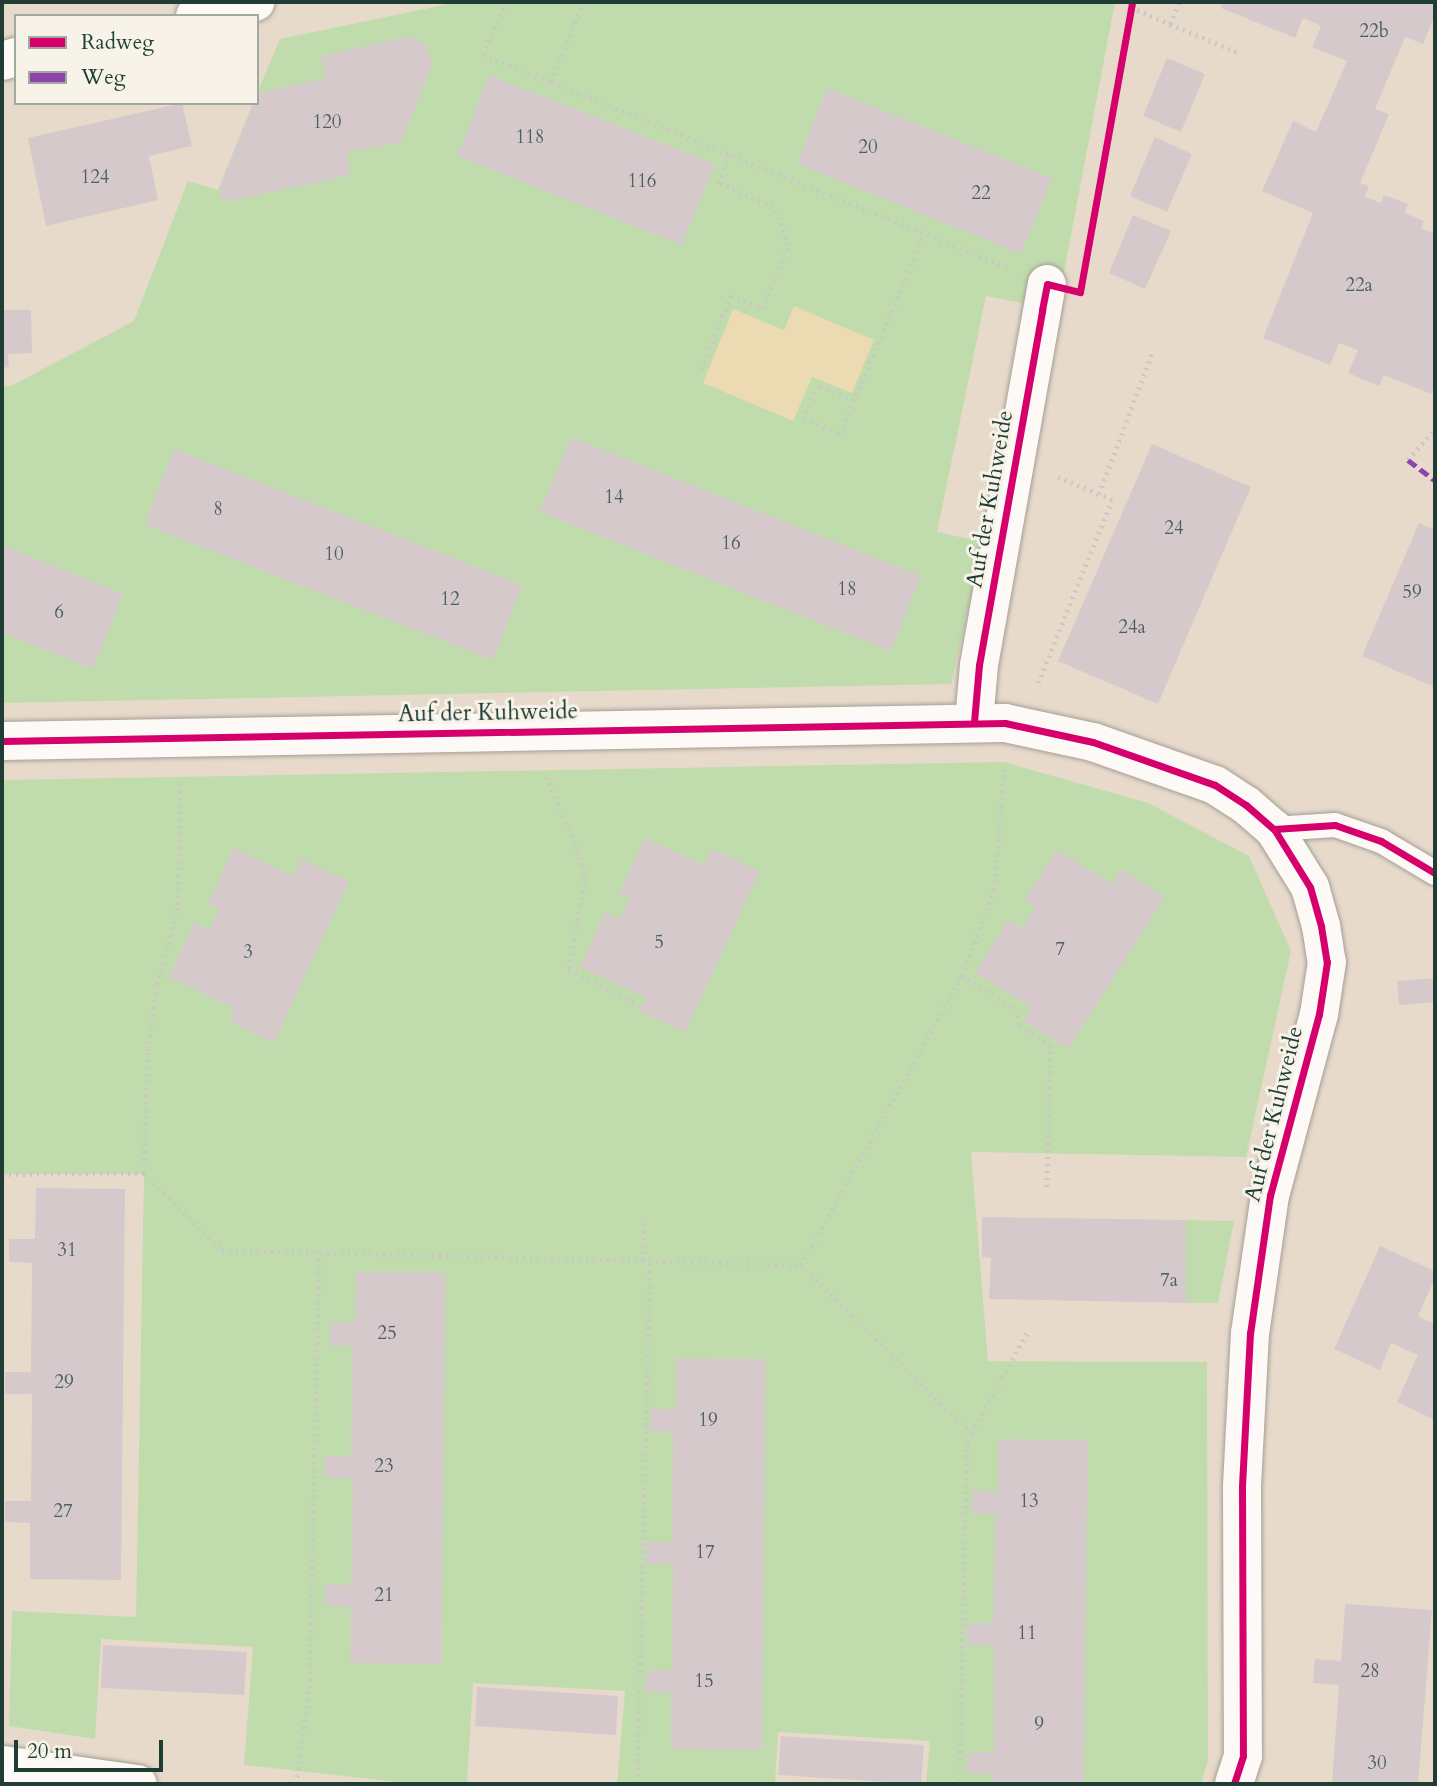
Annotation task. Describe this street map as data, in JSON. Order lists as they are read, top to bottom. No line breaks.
{"streets":{"street":["Auf der Kuhweide"]},"house_numbers":["22b","120","118","20","124","116","22","22a","14","8","24","16","10","18","59","12","6","24a","5","7","3","31","7a","25","29","19","23","13","27","17","21","11","28","15","9","30"],"legend":["Radweg","Weg"],"scale_bar":"20 m"}
